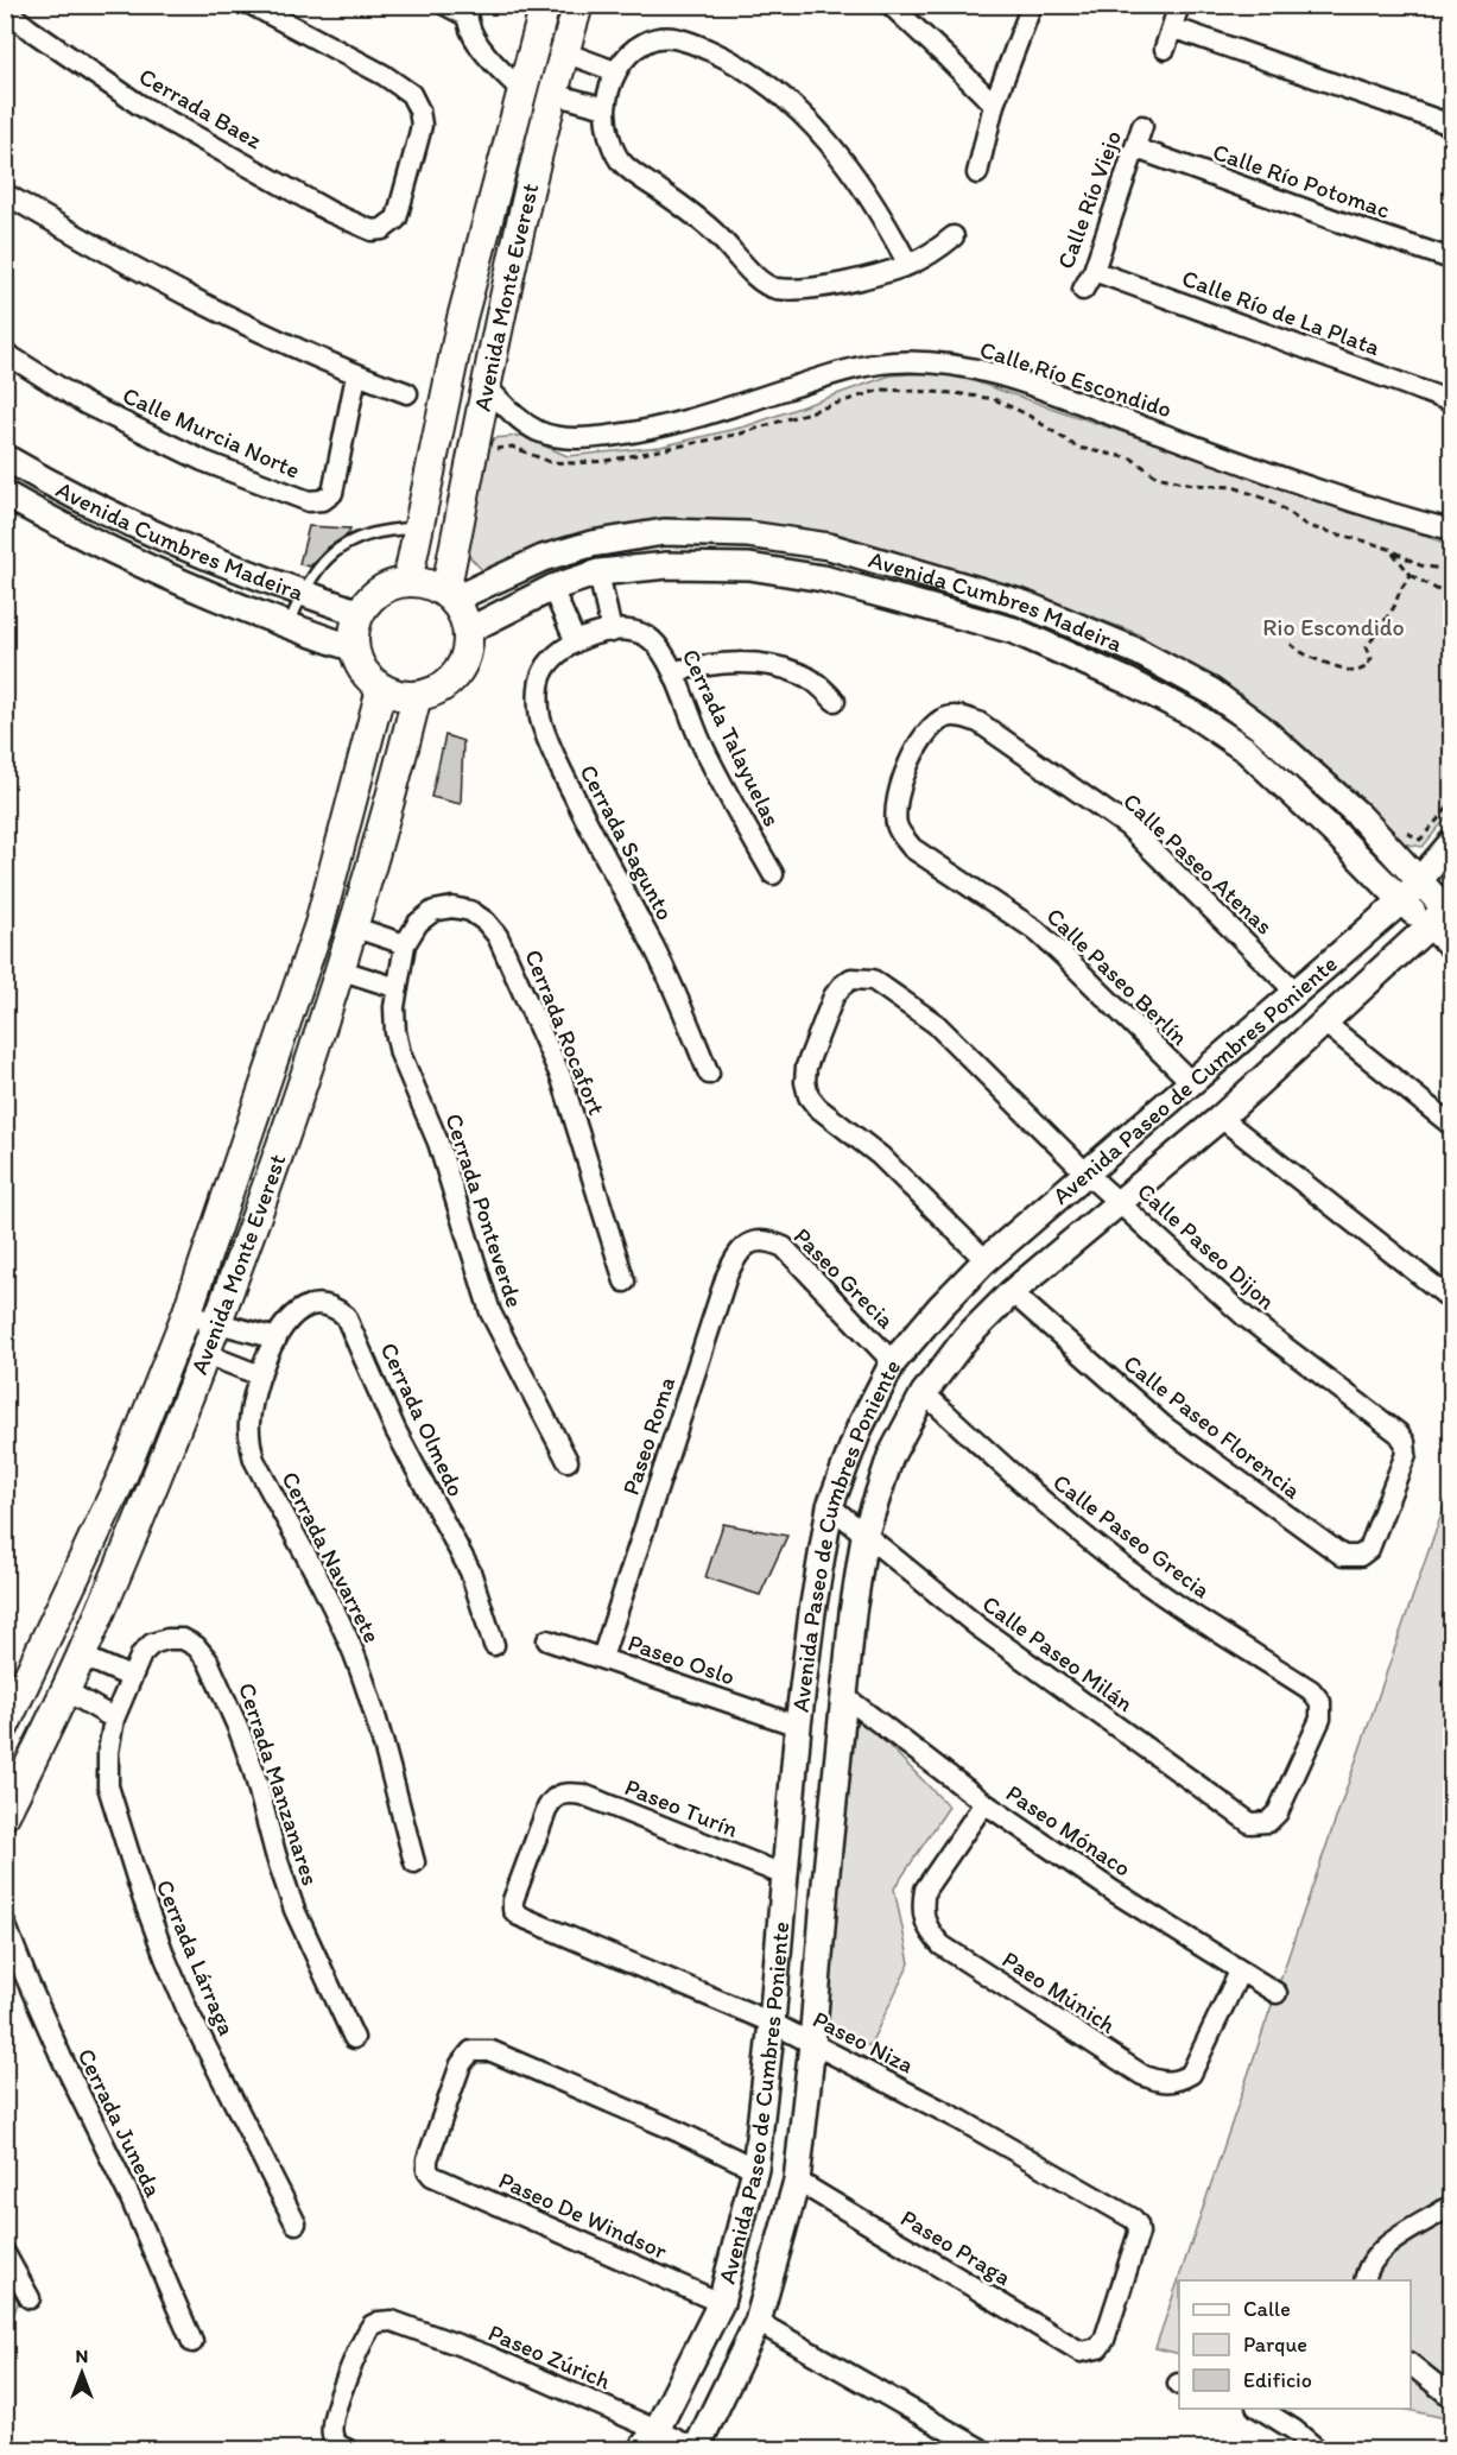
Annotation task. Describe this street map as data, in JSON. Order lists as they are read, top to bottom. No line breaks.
{"streets":{"main road":["Avenida Monte Everest"],"street":["Cerrada Baez","Calle Río Potomac","Calle Río Viejo","Calle Río de La Plata","Calle Río Escondido","Calle Murcia Norte","Avenida Cumbres Madeira","Cerrada Talayuelas","Cerrada Sagunto","Calle Paseo Atenas","Calle Paseo Berlín","Cerrada Rocafort","Avenida Paseo de Cumbres Poniente","Cerrada Ponteverde","Calle Paseo Dijon","Paseo Grecia","Cerrada Olmedo","Calle Paseo Florencia","Paseo Roma","Calle Paseo Grecia","Cerrada Navarrete","Calle Paseo Milán","Paseo Oslo","Cerrada Manzanares","Paseo Turín","Paseo Mónaco","Cerrada Lárraga","Paeo Múnich","Paseo Niza","Cerrada Juneda","Paseo De Windsor","Paseo Praga","Paseo Zúrich"]},"crossings":[["Calle Río Potomac","Calle Río Viejo"],["Calle Río Viejo","Calle Río de La Plata"],["Avenida Monte Everest","Calle Río Escondido"],["Avenida Monte Everest","Avenida Cumbres Madeira"],["Avenida Cumbres Madeira","Avenida Paseo de Cumbres Poniente"],["Cerrada Talayuelas","Cerrada Sagunto"],["Calle Paseo Atenas","Calle Paseo Berlín"],["Calle Paseo Atenas","Avenida Paseo de Cumbres Poniente"],["Calle Paseo Berlín","Avenida Paseo de Cumbres Poniente"],["Cerrada Rocafort","Cerrada Ponteverde"],["Avenida Paseo de Cumbres Poniente","Calle Paseo Dijon"],["Avenida Paseo de Cumbres Poniente","Paseo Grecia"],["Avenida Paseo de Cumbres Poniente","Calle Paseo Florencia"],["Avenida Paseo de Cumbres Poniente","Calle Paseo Grecia"],["Avenida Paseo de Cumbres Poniente","Calle Paseo Milán"],["Avenida Paseo de Cumbres Poniente","Paseo Oslo"],["Avenida Paseo de Cumbres Poniente","Paseo Turín"],["Avenida Paseo de Cumbres Poniente","Paseo Mónaco"],["Avenida Paseo de Cumbres Poniente","Paseo Niza"],["Avenida Paseo de Cumbres Poniente","Paseo De Windsor"],["Avenida Paseo de Cumbres Poniente","Paseo Praga"],["Avenida Paseo de Cumbres Poniente","Paseo Zúrich"],["Calle Paseo Dijon","Calle Paseo Florencia"],["Paseo Grecia","Paseo Roma"],["Cerrada Olmedo","Cerrada Navarrete"],["Paseo Roma","Paseo Oslo"],["Calle Paseo Grecia","Calle Paseo Milán"],["Cerrada Manzanares","Cerrada Lárraga"],["Paseo Turín","Paseo Niza"],["Paseo Mónaco","Paeo Múnich"],["Paseo Niza","Paseo Praga"]],"parks":["Rio Escondido"],"legend":["Calle","Parque","Edificio"],"north":"top"}
